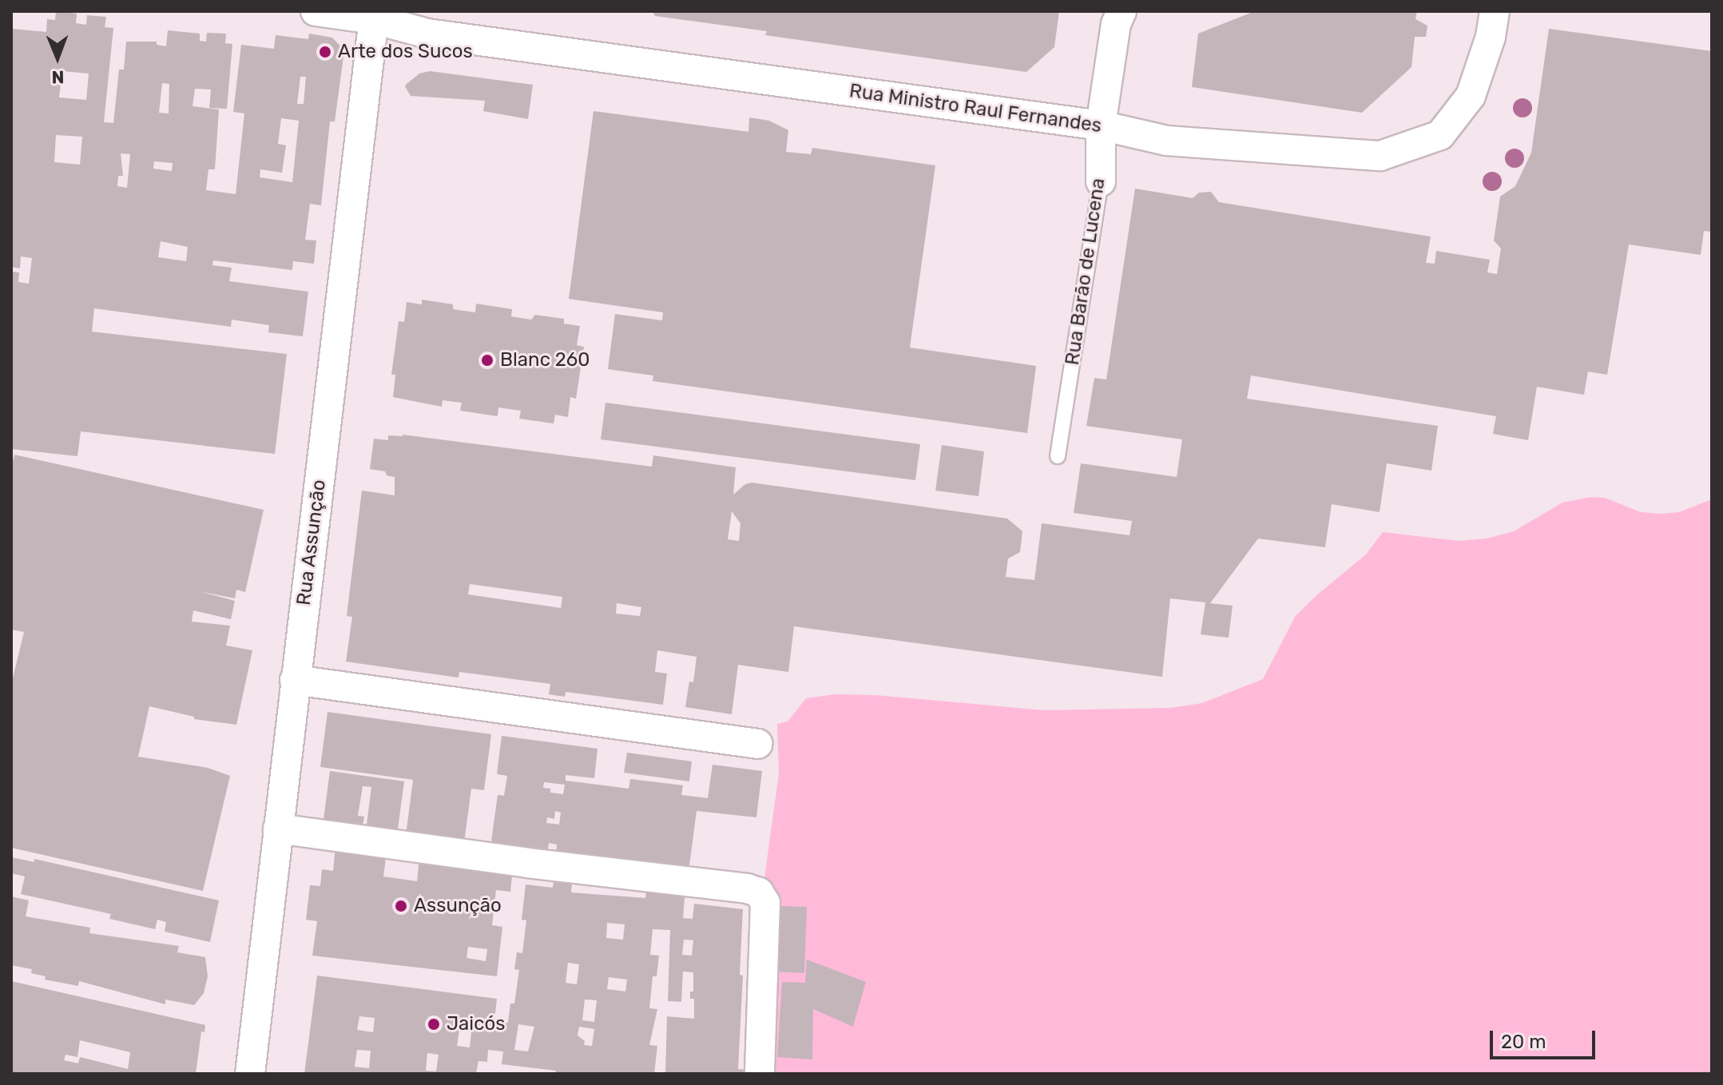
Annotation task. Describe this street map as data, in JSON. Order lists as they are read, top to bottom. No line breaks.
{"streets":{"street":["Rua Ministro Raul Fernandes","Rua Barão de Lucena","Rua Assunção"]},"crossings":[["Rua Ministro Raul Fernandes","Rua Barão de Lucena"],["Rua Ministro Raul Fernandes","Rua Assunção"]],"places":["Arte dos Sucos","Blanc 260","Assunção","Jaicós"],"scale_bar":"20 m","north":"bottom"}
